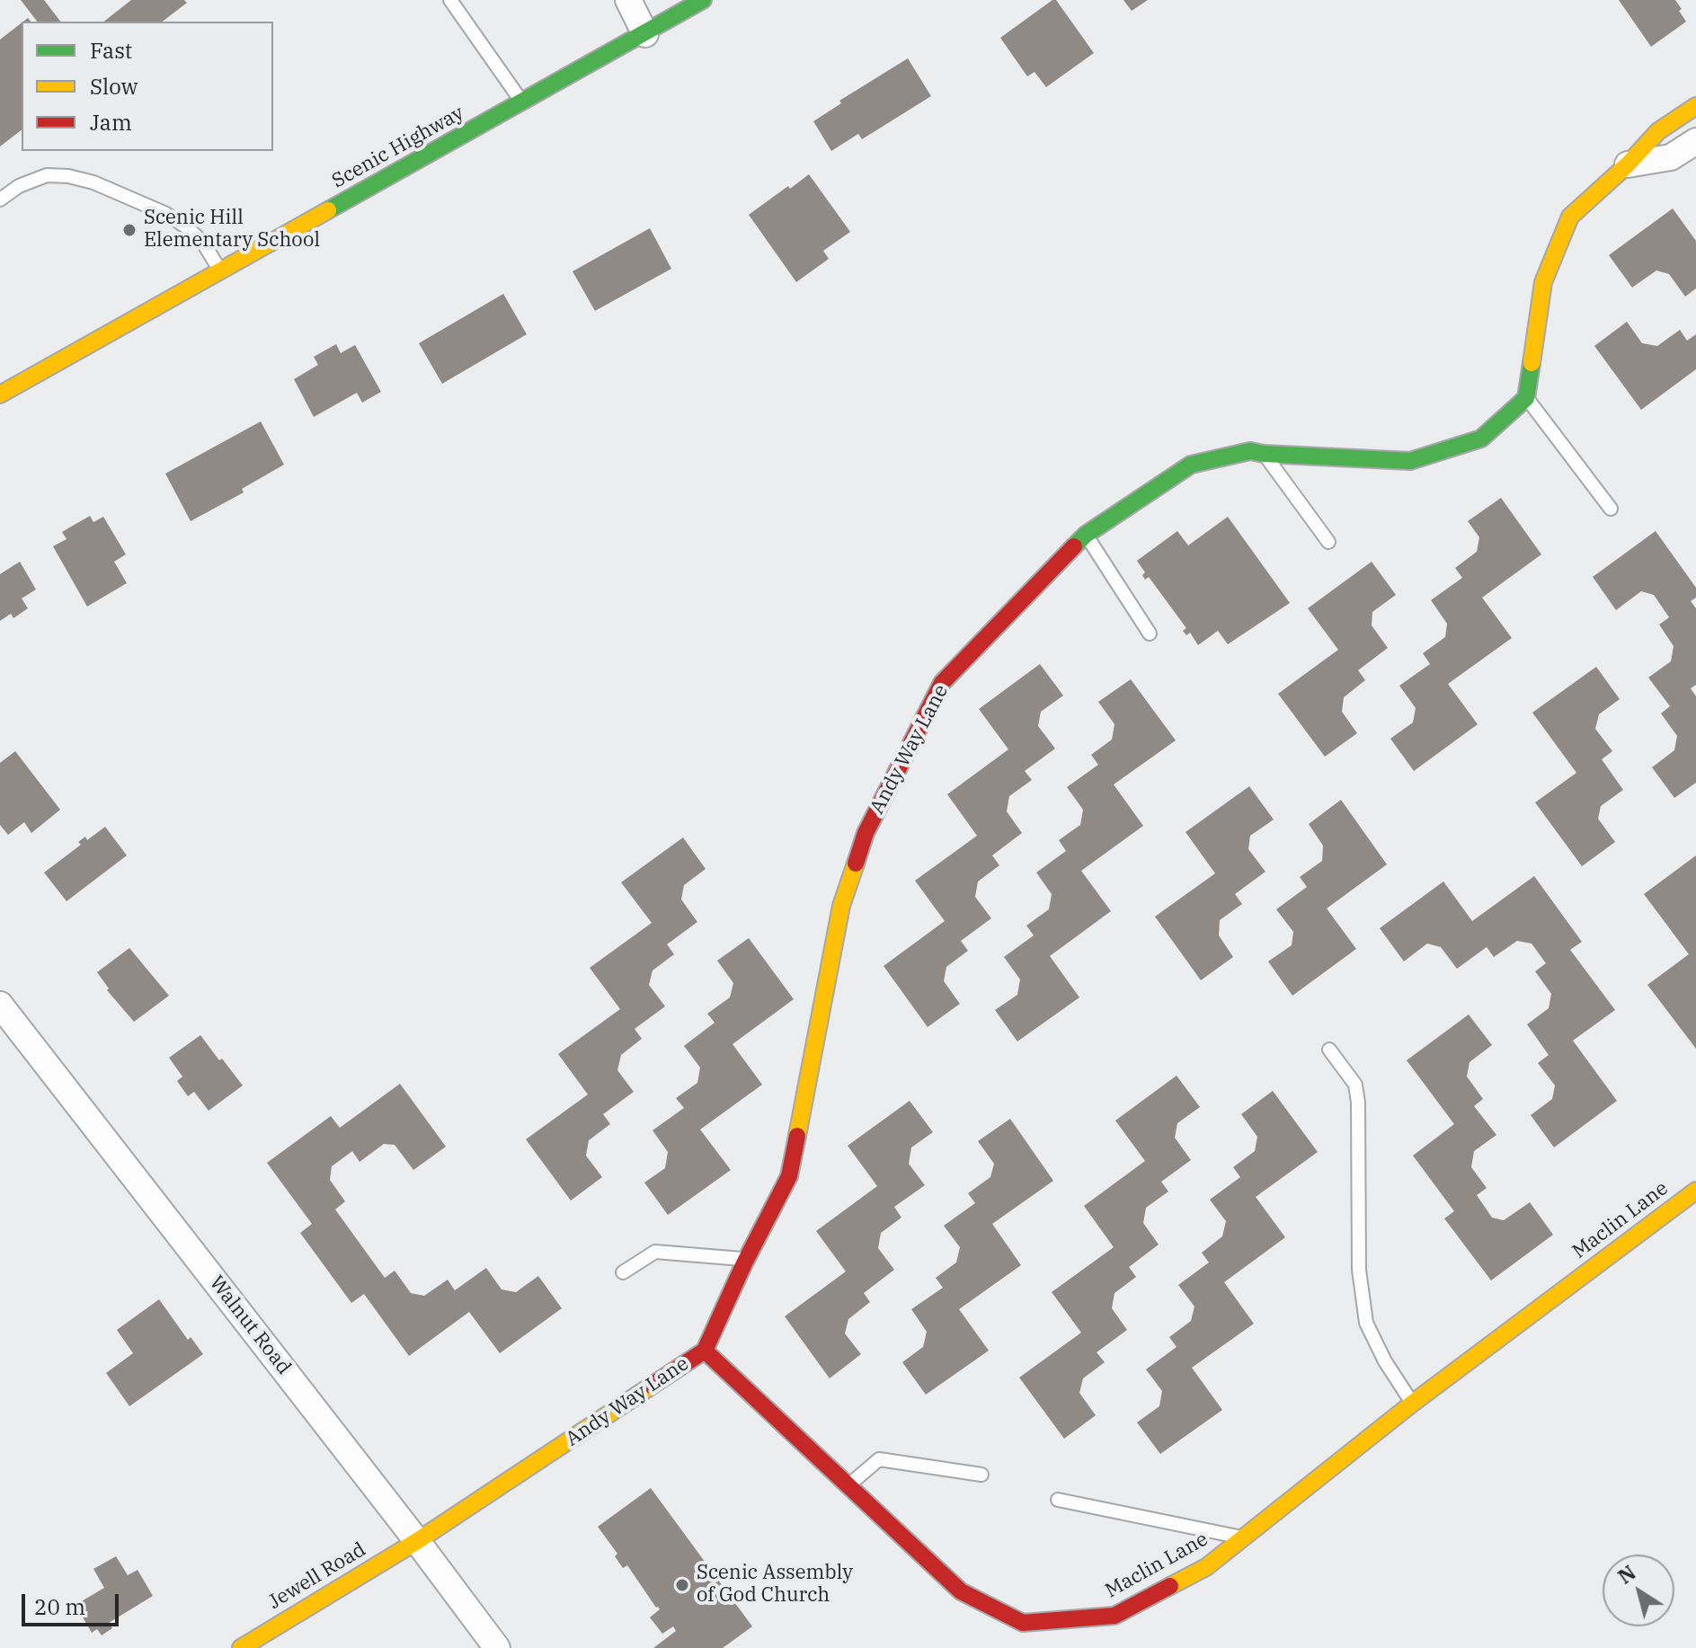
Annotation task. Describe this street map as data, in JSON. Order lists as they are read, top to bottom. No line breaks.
{"streets":{"street":["Scenic Highway","Andy Way Lane","Maclin Lane","Walnut Road","Jewell Road"]},"crossings":[["Andy Way Lane","Maclin Lane"],["Andy Way Lane","Walnut Road"],["Andy Way Lane","Jewell Road"],["Walnut Road","Jewell Road"]],"places":["Scenic Hill Elementary School","Scenic Assembly of God Church"],"legend":["Fast","Slow","Jam"],"scale_bar":"20 m","north":"top left"}
